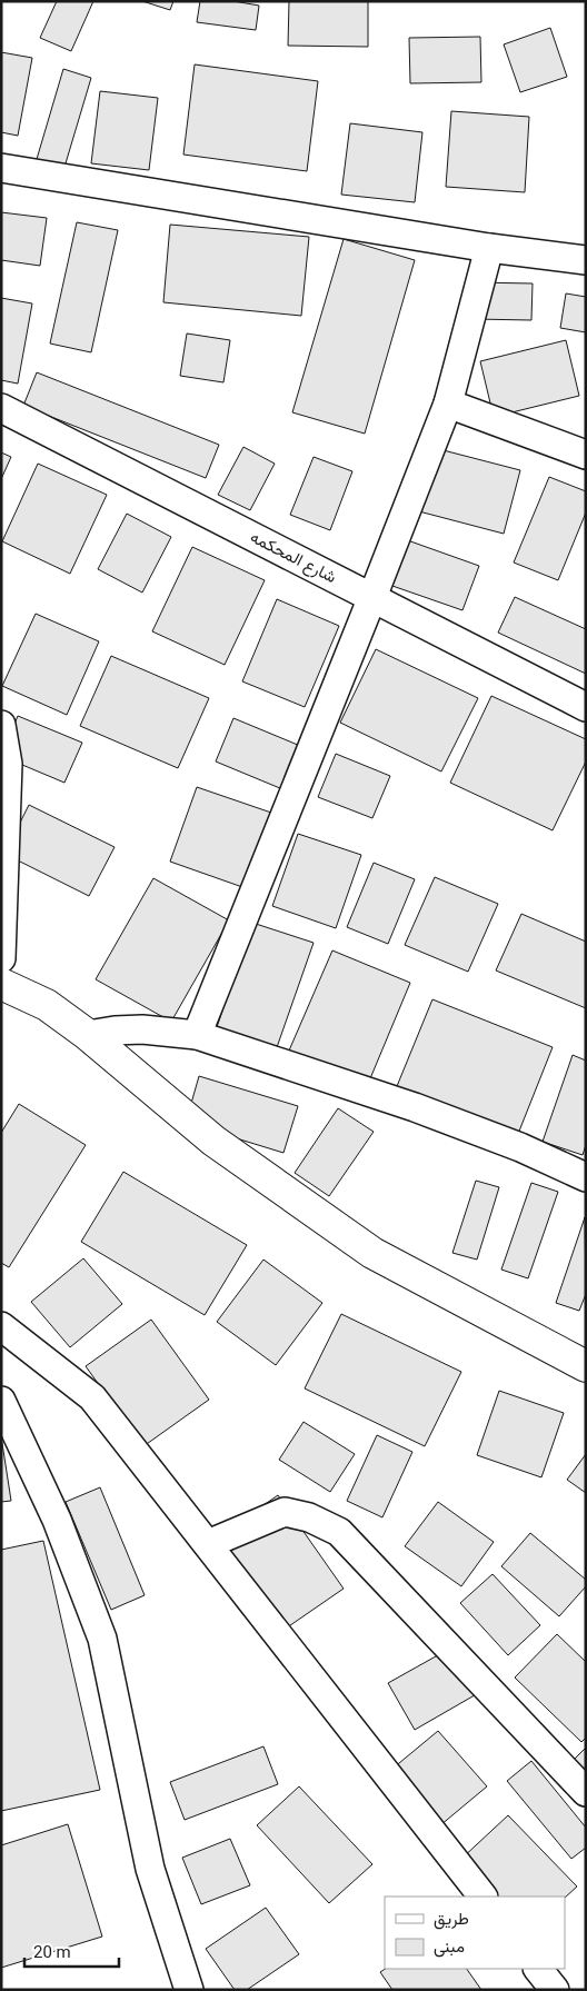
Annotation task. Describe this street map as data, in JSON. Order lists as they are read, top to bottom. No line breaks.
{"streets":{"street":["شارع المحكمه"]},"legend":["طريق","مبنى"],"scale_bar":"20 m"}
